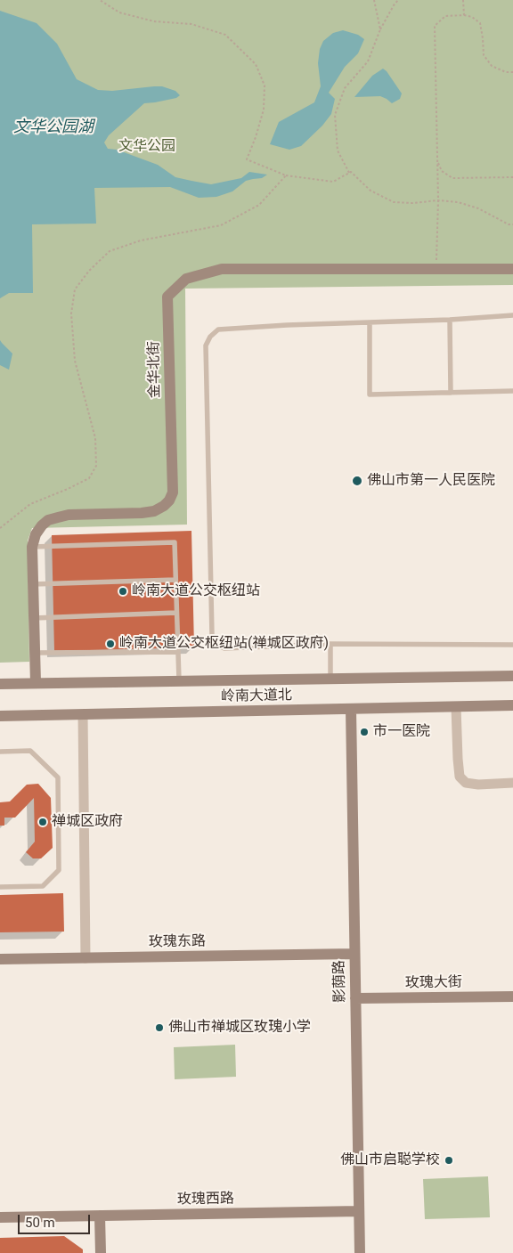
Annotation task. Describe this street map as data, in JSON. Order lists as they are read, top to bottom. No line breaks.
{"streets":{"street":["金华北街","岭南大道北","玫瑰东路","影荫路","玫瑰大街","玫瑰西路"]},"crossings":[["金华北街","岭南大道北"],["岭南大道北","影荫路"],["玫瑰东路","影荫路"],["影荫路","玫瑰大街"],["影荫路","玫瑰西路"]],"water":["文华公园湖"],"parks":["文华公园"],"places":["佛山市第一人民医院","岭南大道公交枢纽站","岭南大道公交枢纽站(禅城区政府)","市一医院","禅城区政府","佛山市禅城区玫瑰小学","佛山市启聪学校"],"scale_bar":"50 m"}
